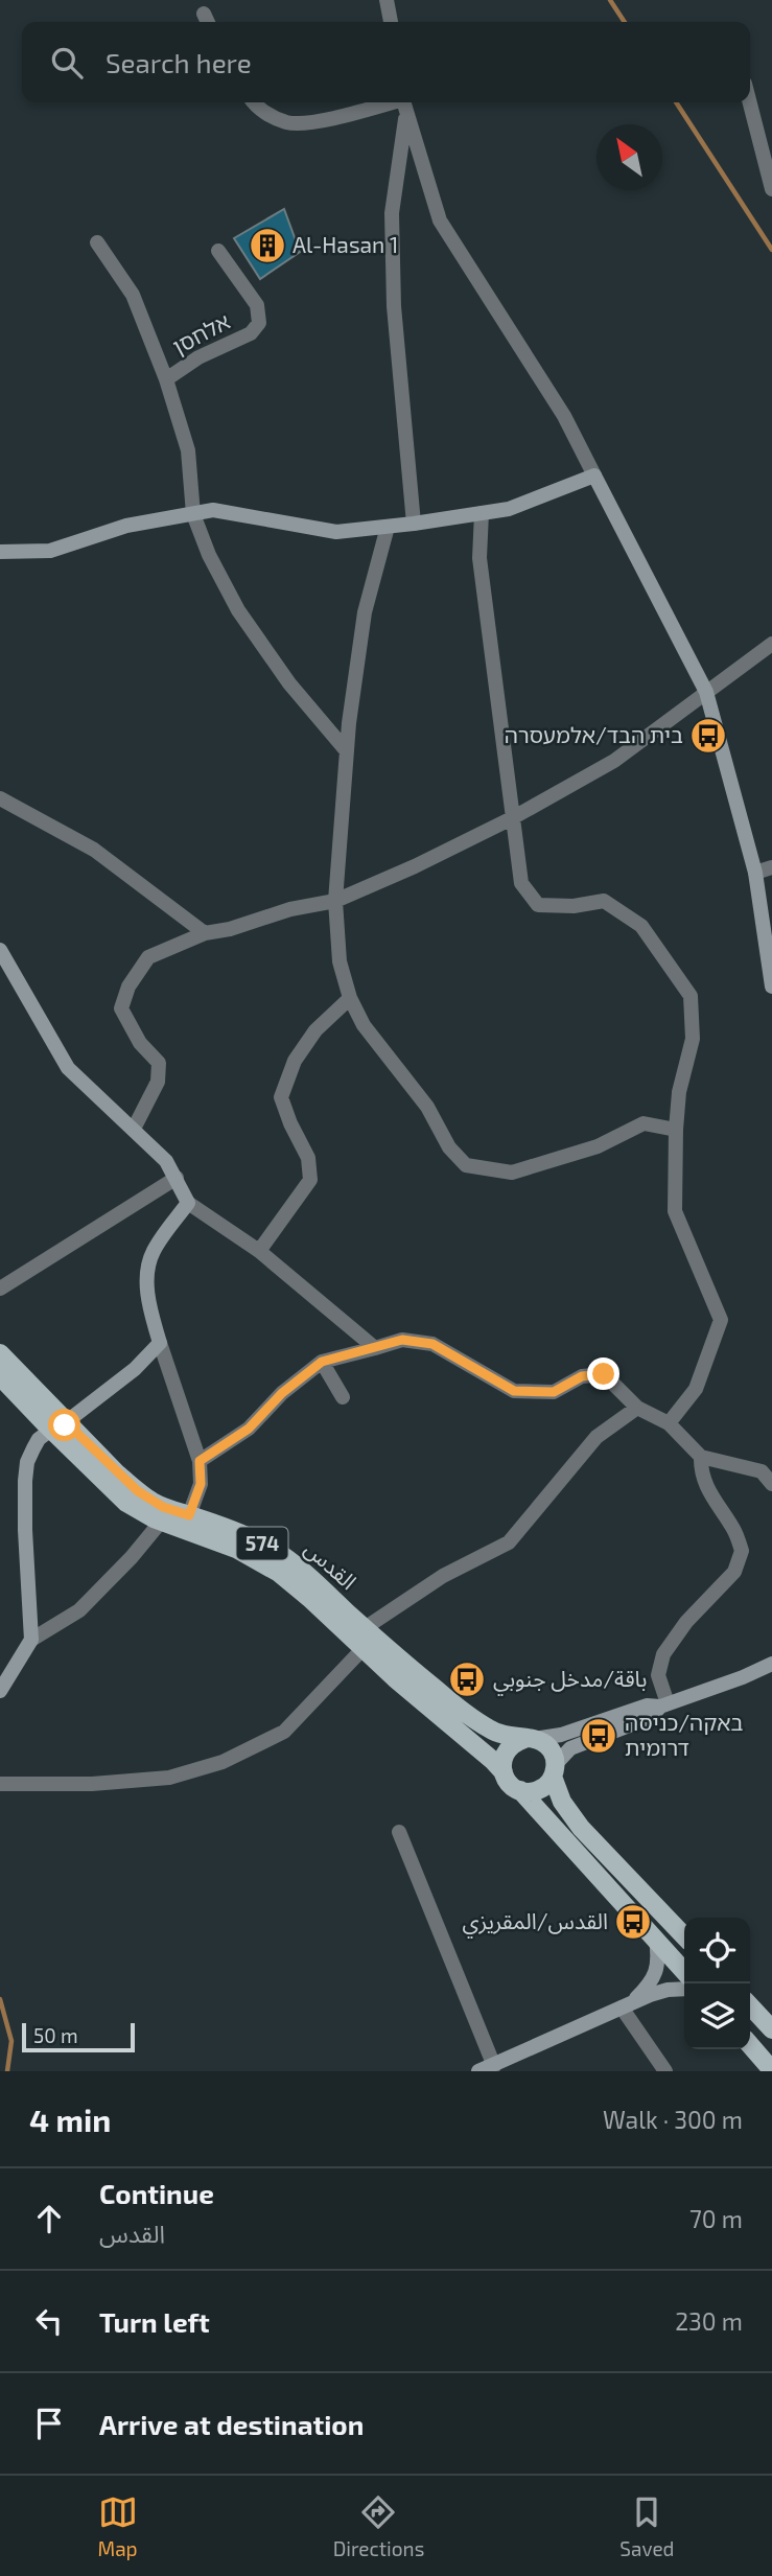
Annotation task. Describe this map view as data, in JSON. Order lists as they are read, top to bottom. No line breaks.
{"streets":{"main road":["574","القدس"],"street":["אלחסן"]},"crossings":[["574","القدس"]],"places":{"building":["Al-Hasan 1"],"bus stop":["בית הבד/אלמעסרה","باقة/مدخل جنوبي","באקה/כניסה דרומית","القدس/المقريزي"]},"scale_bar":"50 m","north":"top left","page":{"search":"Search here","scale":"50 m","heading":["4 min","Walk · 300 m"],"list":[["Continue","القدس","70 m"],["Turn left","230 m"],"Arrive at destination"],"nav":["Map","Directions","Saved"]}}
